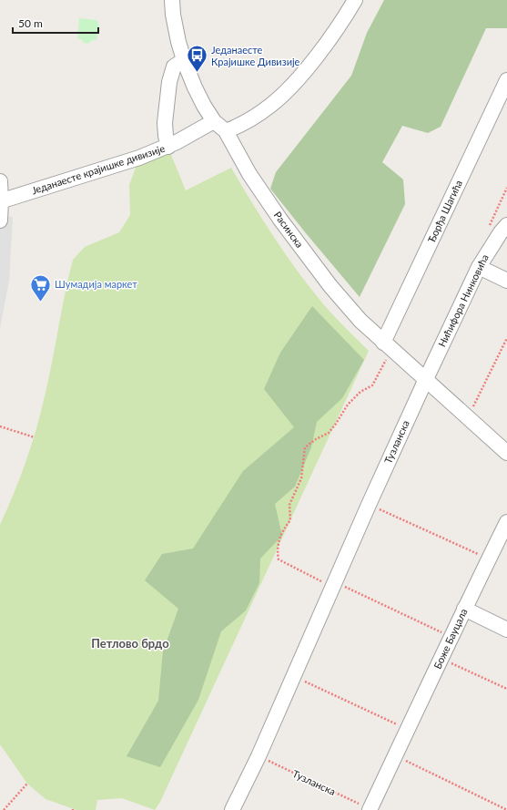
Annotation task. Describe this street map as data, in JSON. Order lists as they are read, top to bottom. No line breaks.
{"streets":{"street":["Једанаесте крајишке дивизије","Ђорђа Шагића","Расинска","Нићифора Нинковића","Тузланска","Боже Бауцала"]},"crossings":[["Једанаесте крајишке дивизије","Расинска"],["Ђорђа Шагића","Расинска"],["Расинска","Нићифора Нинковића"],["Расинска","Тузланска"],["Нићифора Нинковића","Тузланска"],["Тузланска","Боже Бауцала"]],"districts":["Петлово брдо"],"places":{"bus stop":["Једанаесте Крајишке Дивизије"],"supermarket":["Шумадија маркет"]},"scale_bar":"50 m"}
